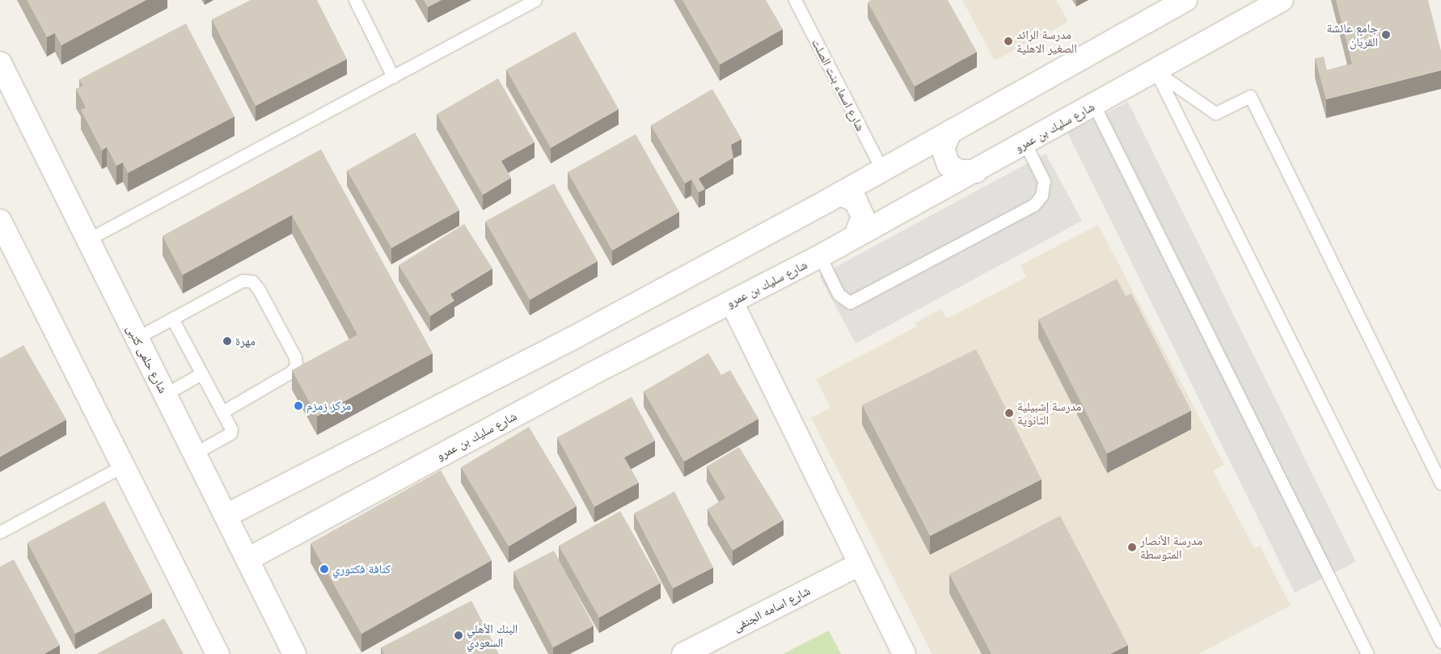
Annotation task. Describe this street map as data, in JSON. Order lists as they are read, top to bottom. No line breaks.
{"streets":{"street":["شارع سليك بن عمرو","شارع حلمى كتبى","شارع اسامه الجنفى"],"lane":["شارع اسماء بنت الصلت"]},"crossings":[["شارع سليك بن عمرو","شارع حلمى كتبى"]],"places":["جامع عائشة القربان","مدرسة الرائد الصغير الاهلية","مهرة","مركز زمزم","مدرسة إشبيلية الثانوية","مدرسة الأنصار المتوسطة","كنافة فكتوري","البنك الأهلي السعودي"]}
